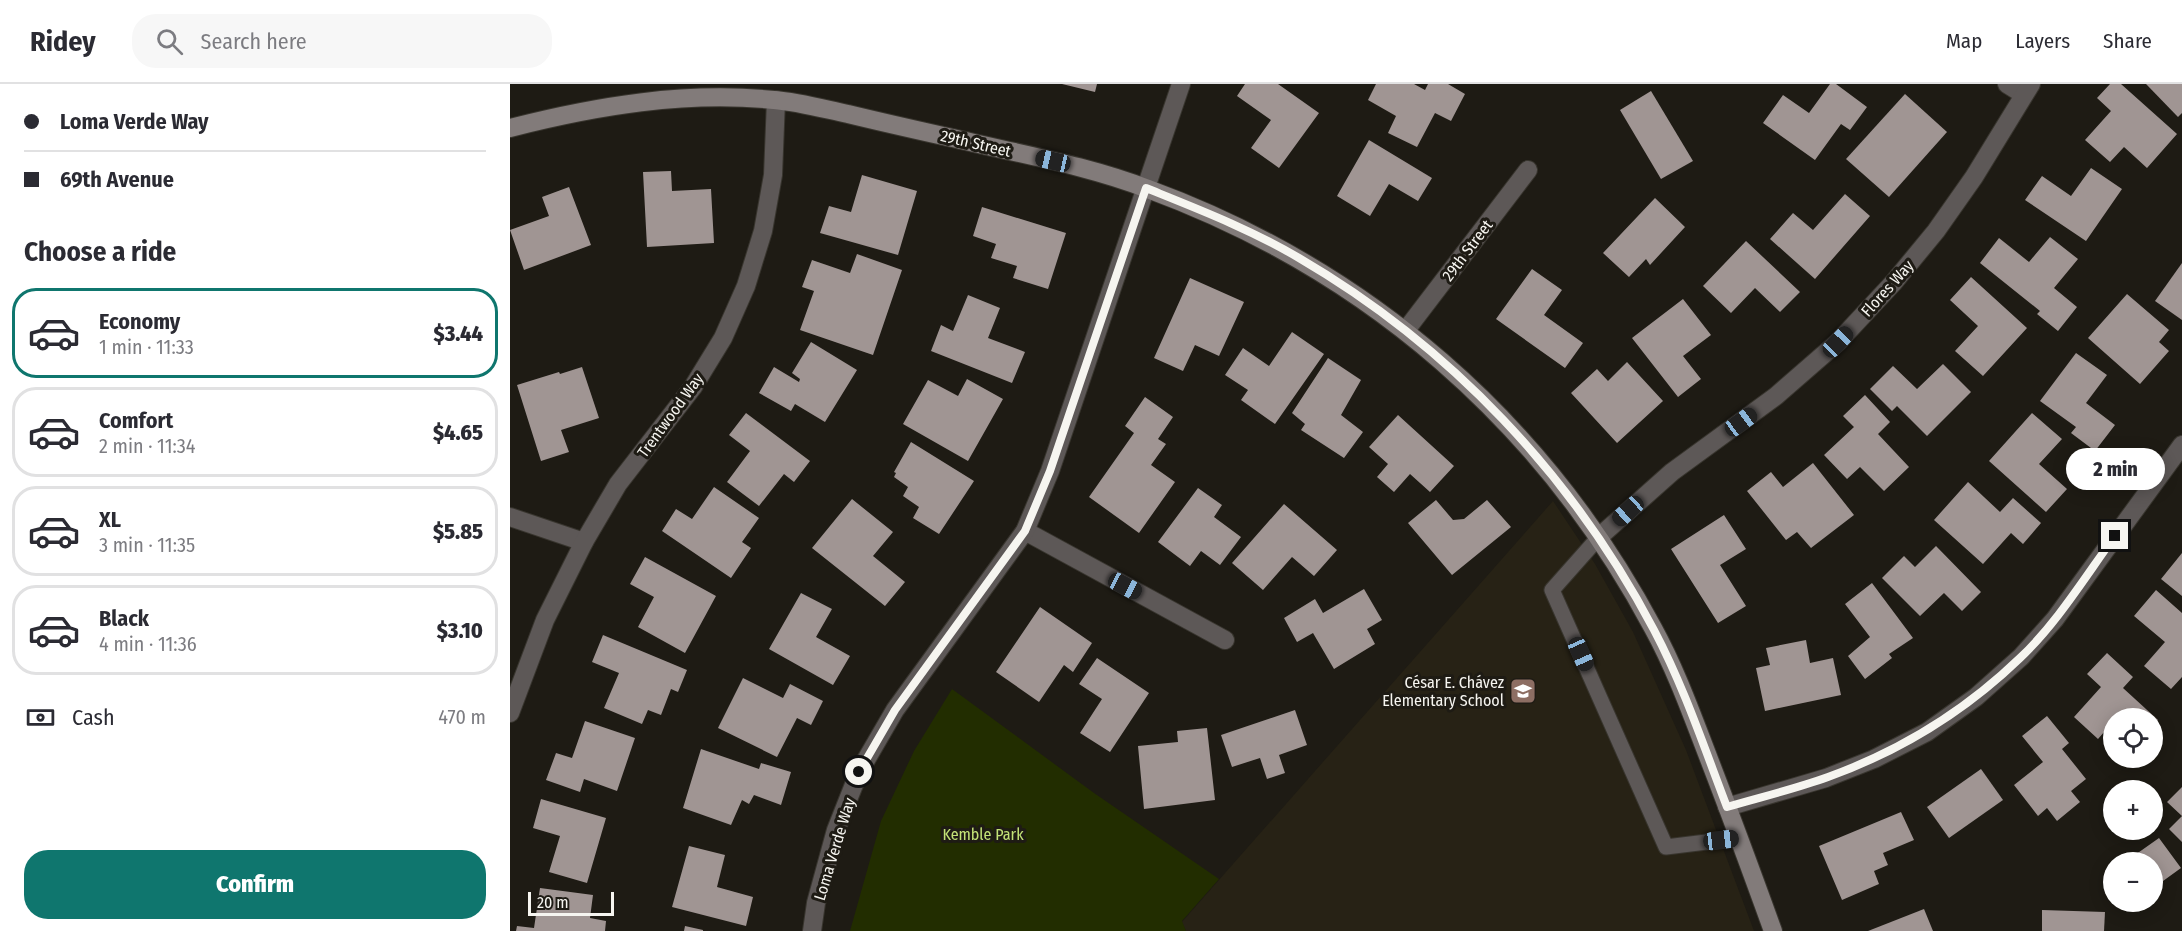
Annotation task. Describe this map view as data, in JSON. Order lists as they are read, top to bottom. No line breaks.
{"streets":{"street":["29th Street","Flores Way","Trentwood Way","Loma Verde Way"]},"crossings":[["29th Street","Flores Way"],["29th Street","Trentwood Way"],["29th Street","Loma Verde Way"]],"parks":["Kemble Park"],"places":{"school or university":["César E. Chávez Elementary School"]},"scale_bar":"20 m","page":{"header":"Ridey","search":"Search here","nav":["Map","Layers","Share"],"banner":["Loma Verde Way","69th Avenue"],"heading":"Choose a ride","list":[{"name":"Economy","note":"1 min · 11:33","value":"$3.44"},{"name":"Comfort","note":"2 min · 11:34","value":"$4.65"},{"name":"XL","note":"3 min · 11:35","value":"$5.85"},{"name":"Black","note":"4 min · 11:36","value":"$3.10"}],"bubble":"2 min","pay":["Cash","470 m"],"map_buttons":["+","−"],"buttons":"Confirm","scale":"20 m"}}
